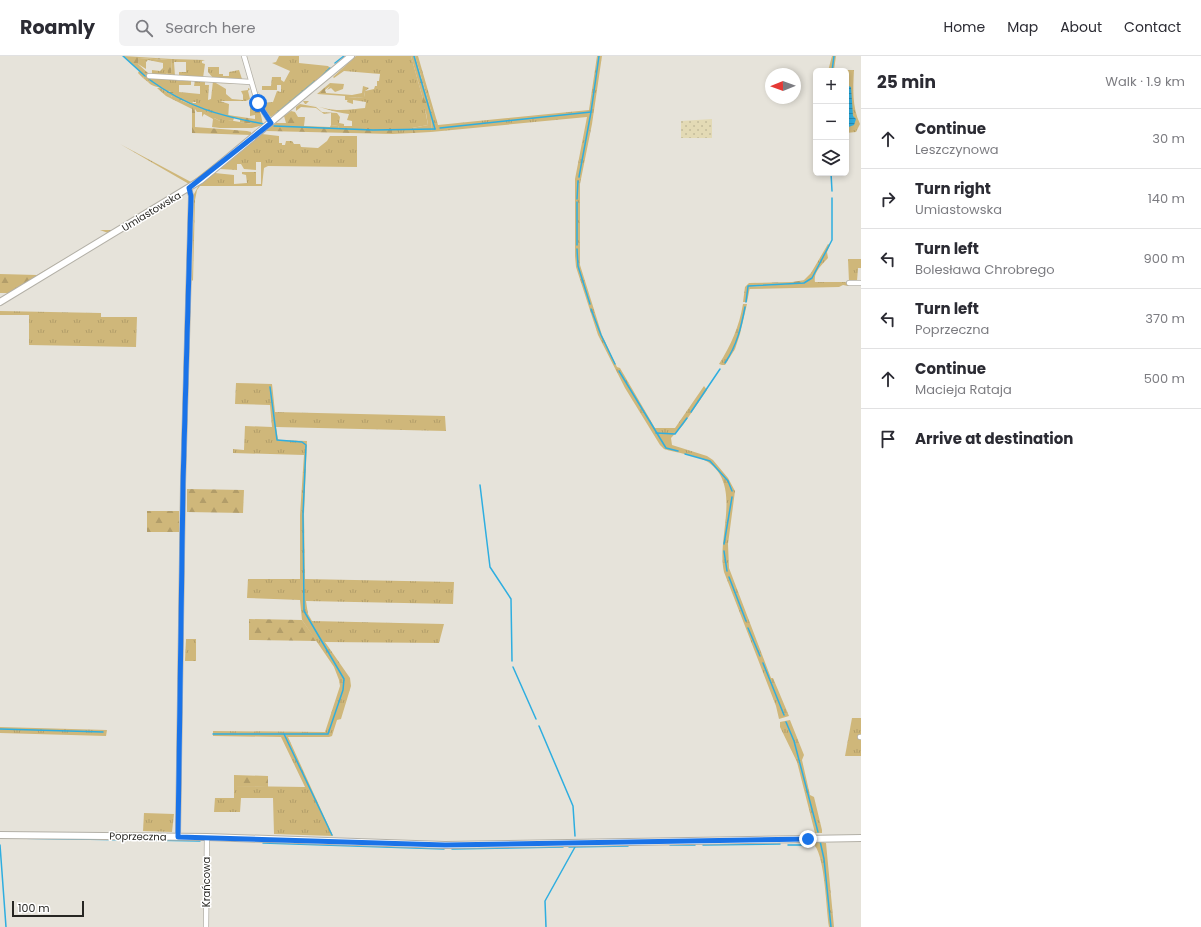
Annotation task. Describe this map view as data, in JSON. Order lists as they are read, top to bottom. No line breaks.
{"streets":{"street":["Umiastowska","Poprzeczna","Krańcowa"]},"crossings":[["Poprzeczna","Krańcowa"]],"scale_bar":"100 m","north":"left","page":{"header":"Roamly","search":"Search here","nav":["Home","Map","About","Contact"],"heading":["25 min","Walk · 1.9 km"],"map_buttons":["+","−"],"list":[["Continue","Leszczynowa","30 m"],["Turn right","Umiastowska","140 m"],["Turn left","Bolesława Chrobrego","900 m"],["Turn left","Poprzeczna","370 m"],["Continue","Macieja Rataja","500 m"],"Arrive at destination"],"scale":"100 m"}}
